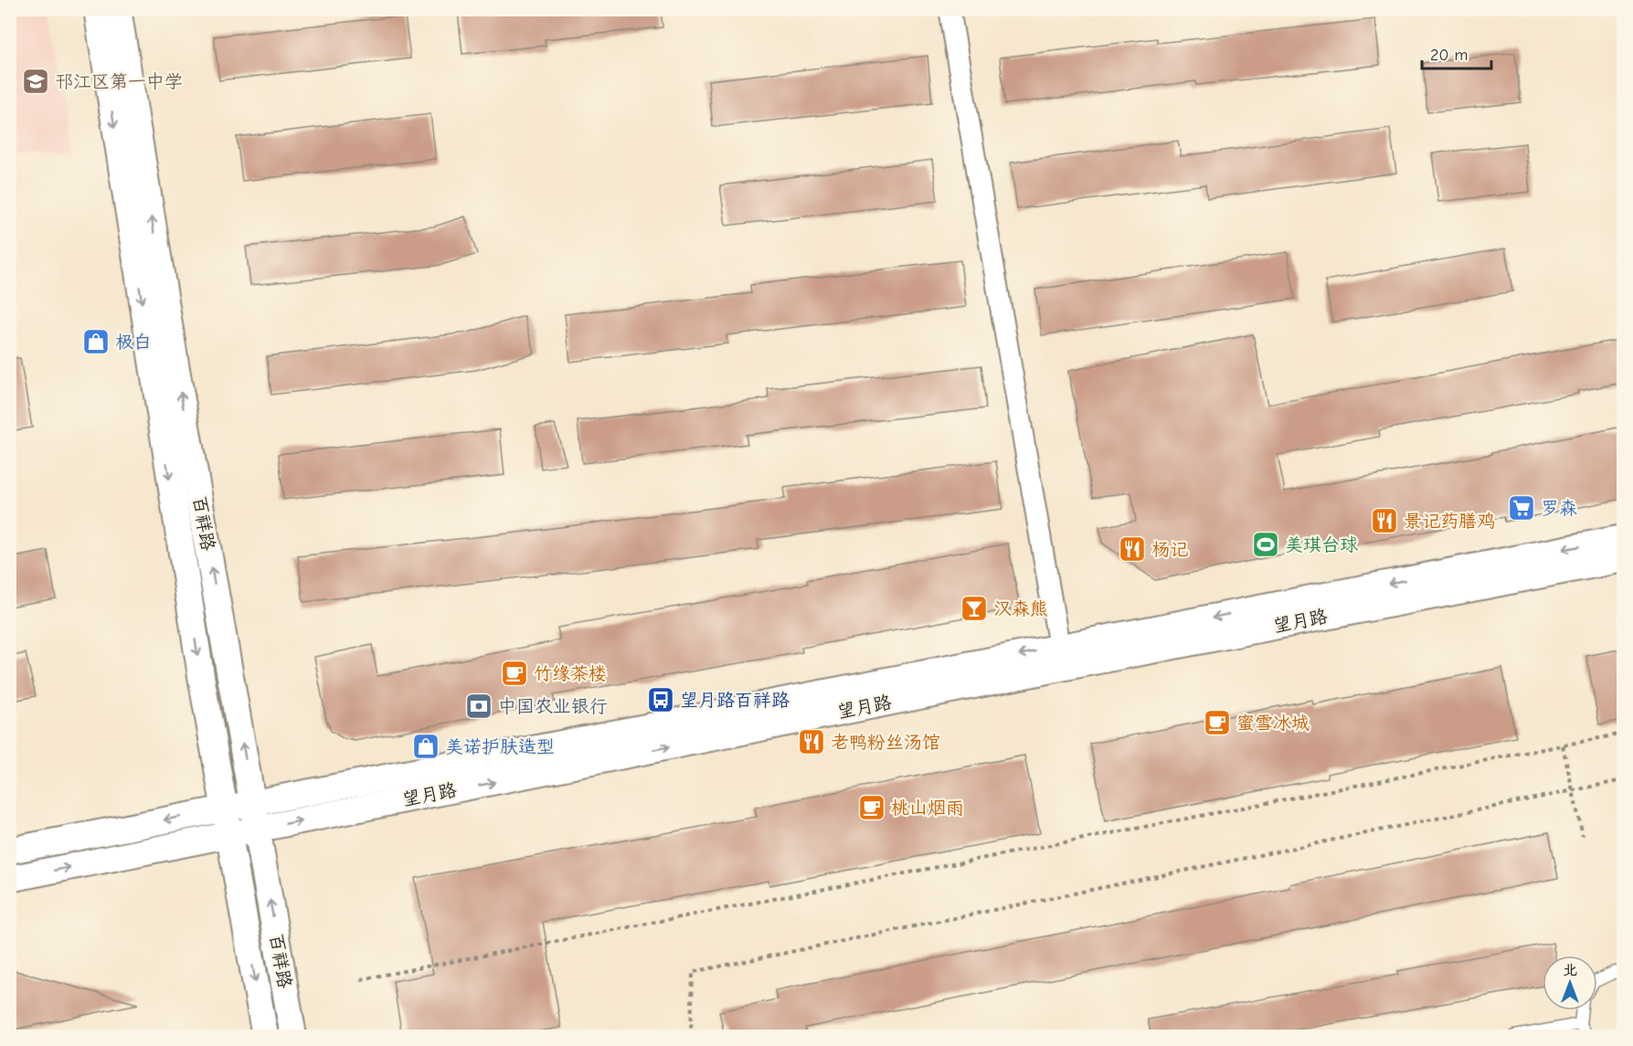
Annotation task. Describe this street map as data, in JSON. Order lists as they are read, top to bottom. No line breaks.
{"streets":{"street":["百祥路","望月路"]},"crossings":[["百祥路","望月路"]],"places":{"school or university":["邗江区第一中学"],"shop":["极白","美诺护肤造型"],"supermarket":["罗森"],"restaurant":["景记药膳鸡","杨记","老鸭粉丝汤馆"],"sports":["美琪台球"],"bar":["汉森熊"],"cafe":["竹缘茶楼","蜜雪冰城","桃山烟雨"],"bus stop":["望月路百祥路"],"bank":["中国农业银行"]},"scale_bar":"20 m","north":"top"}
